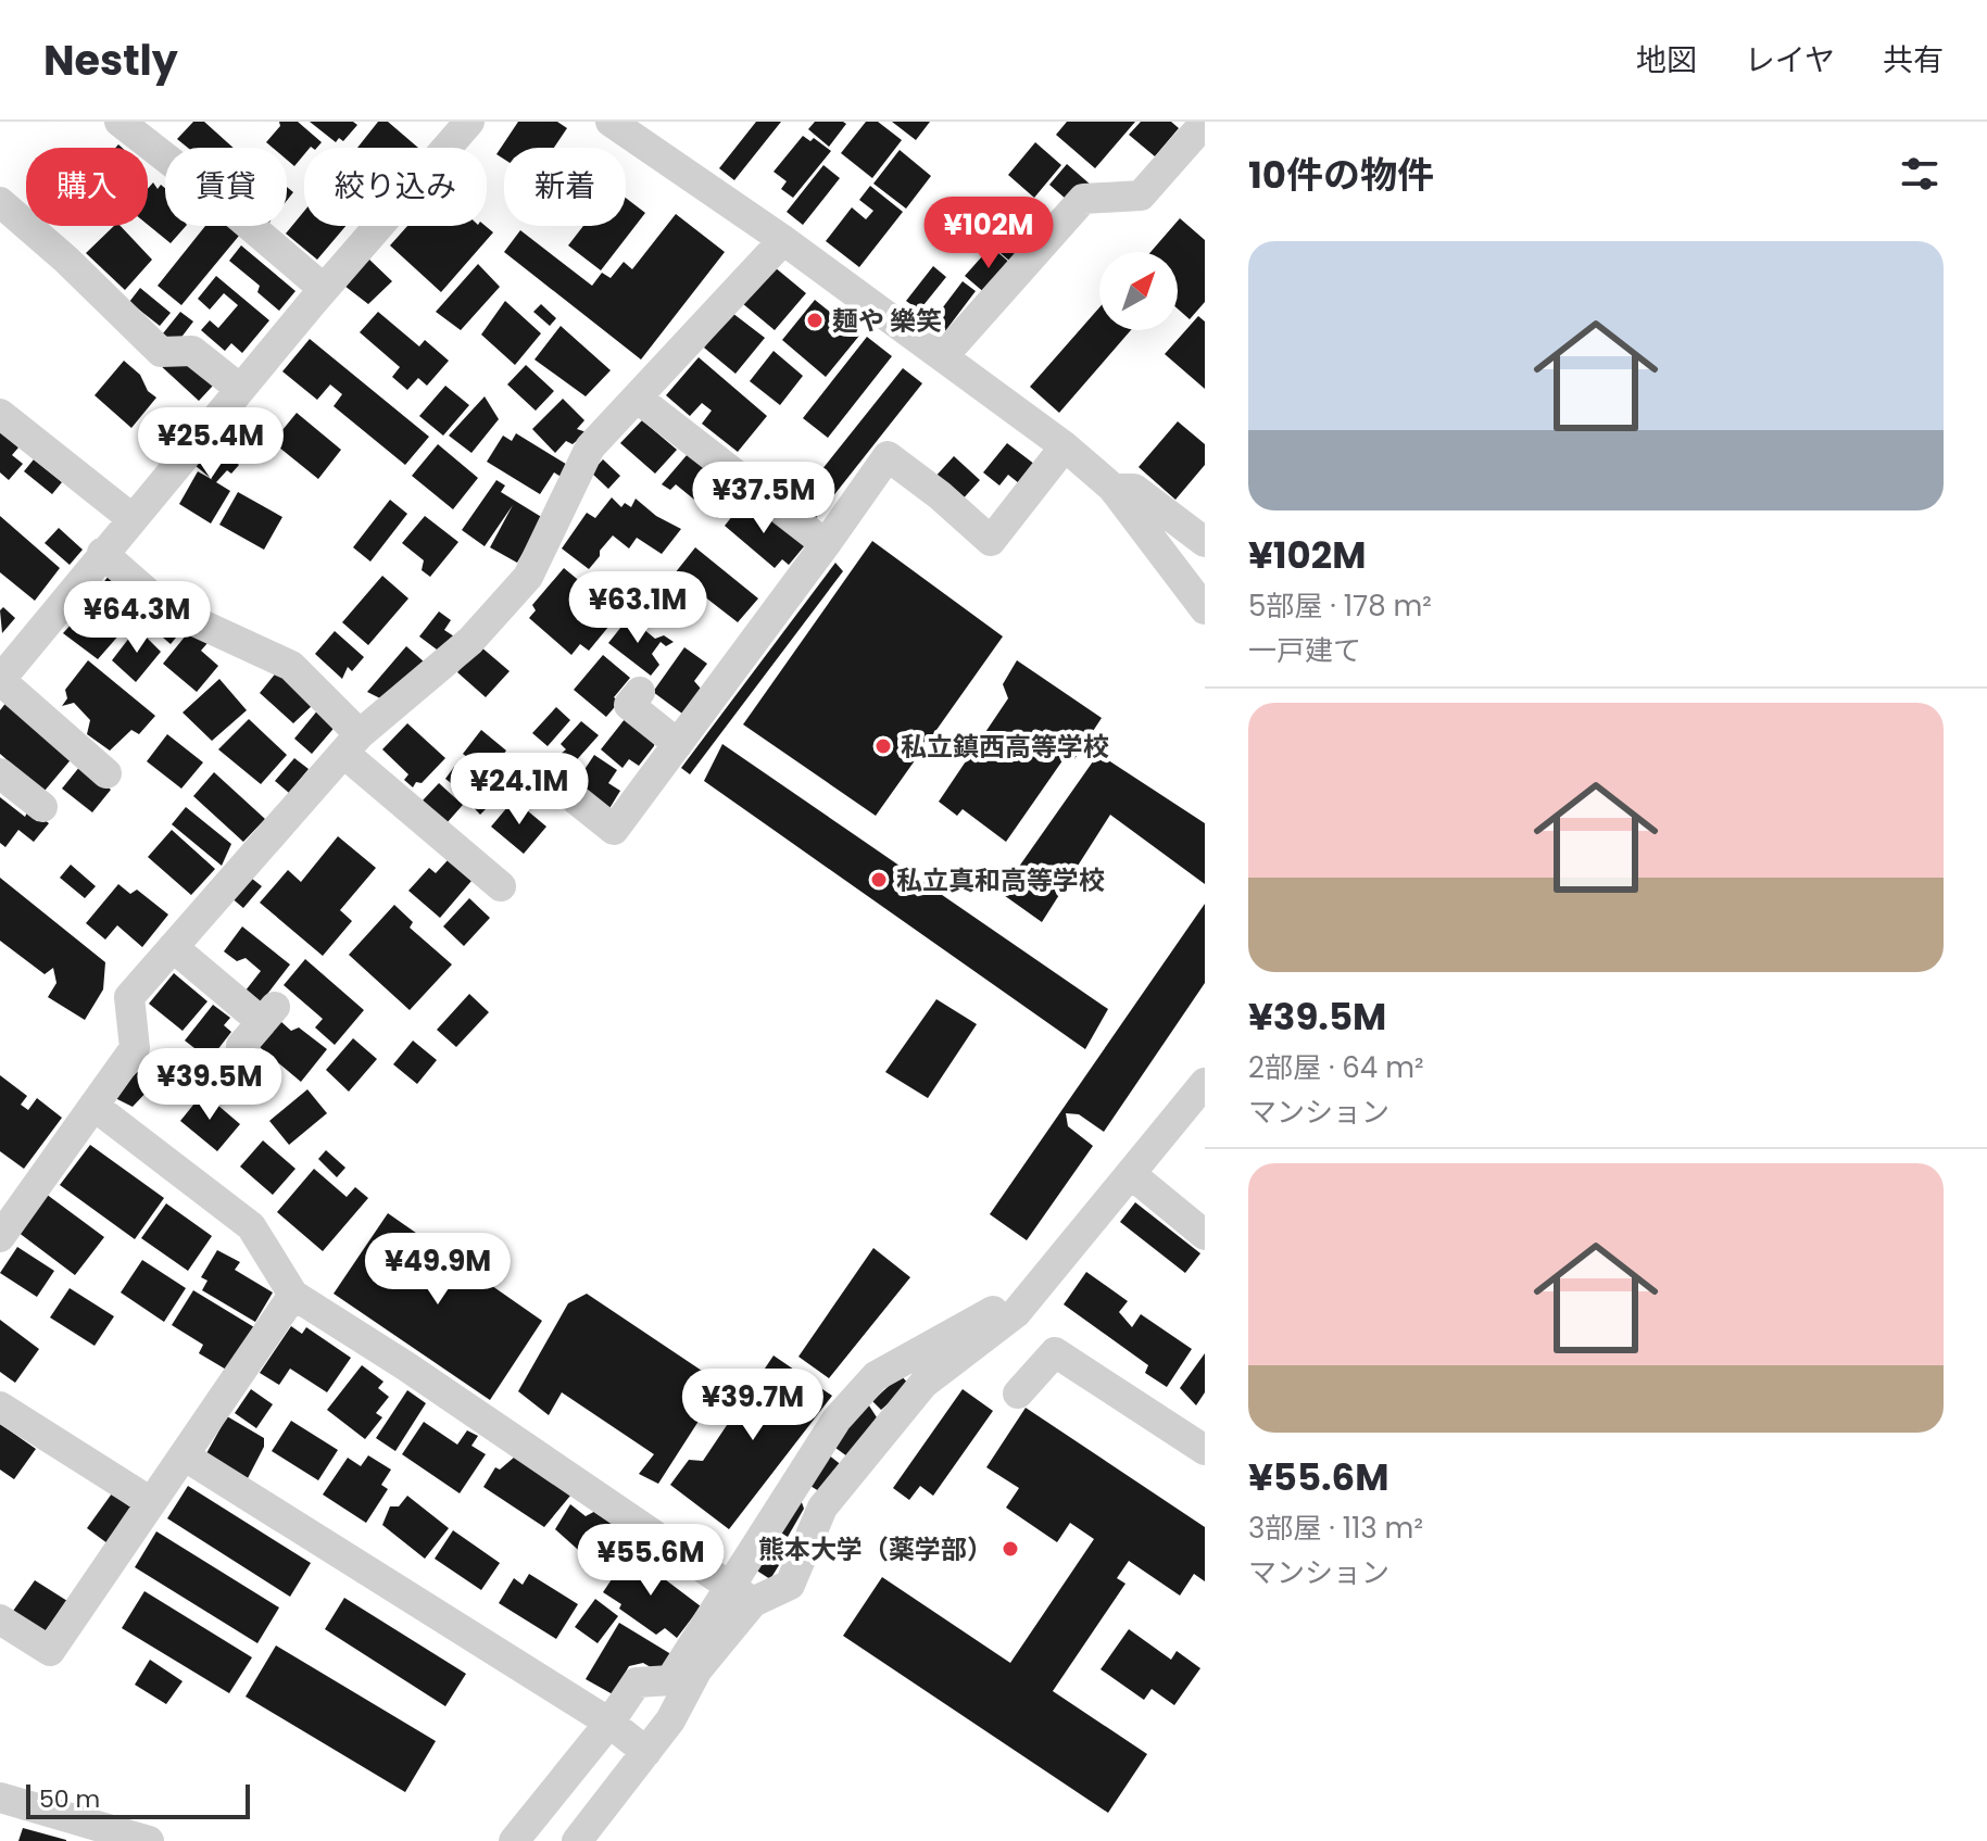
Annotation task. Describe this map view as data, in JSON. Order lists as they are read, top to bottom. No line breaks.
{"places":["麺や 樂笑","私立鎮西高等学校","私立真和高等学校","熊本大学（薬学部）"],"scale_bar":"50 m","north":"top right","page":{"header":"Nestly","nav":["地図","レイヤ","共有"],"heading":"10件の物件","chip":["購入","賃貸","絞り込み","新着"],"price":["¥102M","¥25.4M","¥37.5M","¥63.1M","¥64.3M","¥24.1M","¥39.5M","¥49.9M","¥39.7M","¥55.6M"],"list":[{"name":"¥102M","note":"5部屋 · 178 m² · 一戸建て"},{"name":"¥39.5M","note":"2部屋 · 64 m² · マンション"},{"name":"¥55.6M","note":"3部屋 · 113 m² · マンション"}],"scale":"50 m"}}
